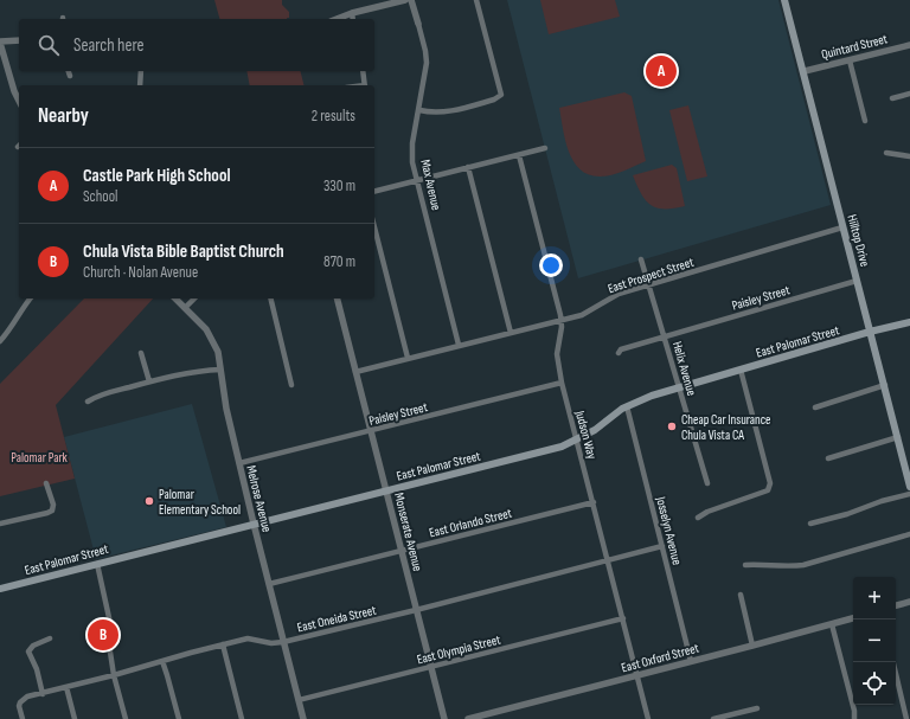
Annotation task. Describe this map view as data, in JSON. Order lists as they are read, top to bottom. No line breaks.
{"streets":{"main road":["Hilltop Drive","East Palomar Street"],"street":["Quintard Street","Max Avenue","East Prospect Street","Paisley Street","Helix Avenue","Judson Way","Melrose Avenue","East Orlando Street","Josselyn Avenue","Monserate Avenue","East Oneida Street","East Olympia Street","East Oxford Street"]},"crossings":[["Quintard Street","Hilltop Drive"],["Max Avenue","East Prospect Street"],["Hilltop Drive","East Prospect Street"],["Hilltop Drive","Paisley Street"],["Hilltop Drive","East Palomar Street"],["East Prospect Street","Helix Avenue"],["East Prospect Street","Judson Way"],["East Prospect Street","Monserate Avenue"],["Paisley Street","Helix Avenue"],["Paisley Street","Judson Way"],["Paisley Street","Melrose Avenue"],["Paisley Street","Monserate Avenue"],["East Palomar Street","Helix Avenue"],["East Palomar Street","Judson Way"],["East Palomar Street","Melrose Avenue"],["East Palomar Street","Josselyn Avenue"],["East Palomar Street","Monserate Avenue"],["Judson Way","East Orlando Street"],["Judson Way","East Oneida Street"],["Judson Way","East Olympia Street"],["Judson Way","East Oxford Street"],["Melrose Avenue","East Orlando Street"],["Melrose Avenue","East Oneida Street"],["Melrose Avenue","East Olympia Street"],["East Orlando Street","Monserate Avenue"],["Josselyn Avenue","East Oneida Street"],["Josselyn Avenue","East Oxford Street"],["Monserate Avenue","East Oneida Street"],["Monserate Avenue","East Olympia Street"]],"parks":["Palomar Park"],"places":["Cheap Car Insurance Chula Vista CA","Palomar Elementary School"],"page":{"search":"Search here","pins":["A","B"],"heading":["Nearby","2 results"],"list":[{"mark":"A","name":"Castle Park High School","note":"School","value":"330 m"},{"mark":"B","name":"Chula Vista Bible Baptist Church","note":"Church · Nolan Avenue","value":"870 m"}],"map_buttons":["+","−"]}}
